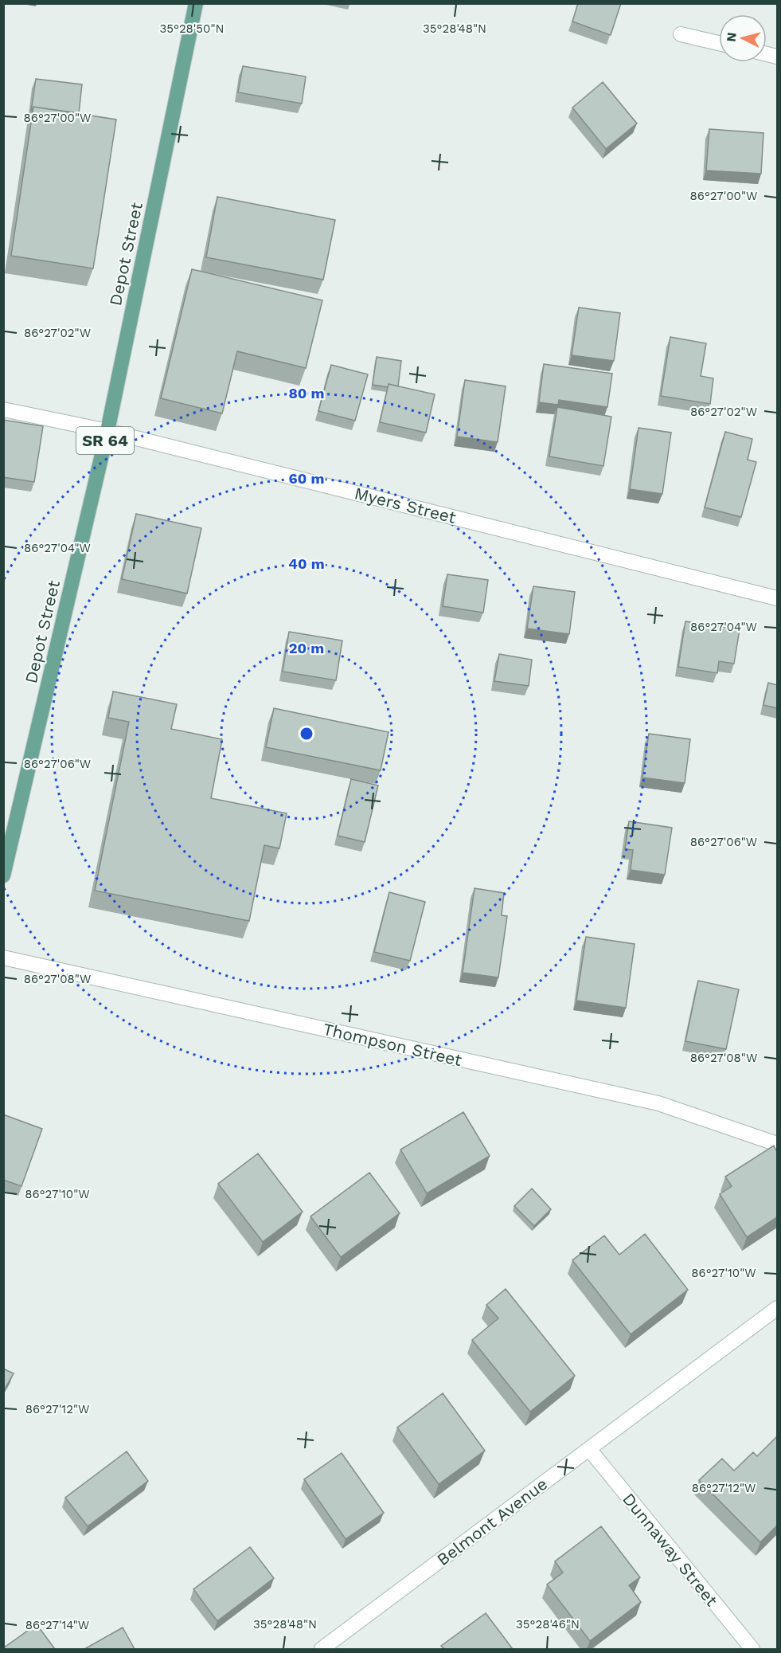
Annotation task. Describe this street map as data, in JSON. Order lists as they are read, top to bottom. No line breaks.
{"streets":{"main road":["Depot Street","SR 64"],"street":["Myers Street","Thompson Street","Belmont Avenue","Dunnaway Street"]},"crossings":[["Depot Street","Myers Street"],["Belmont Avenue","Dunnaway Street"]],"north":"left","coordinates":["35°28'50\"N","35°28'48\"N","86°27'00\"W","86°27'02\"W","86°27'04\"W","86°27'06\"W","86°27'08\"W","86°27'10\"W","86°27'12\"W","35°28'46\"N","86°27'14\"W"],"rings":["80 m","60 m","40 m","20 m"]}
